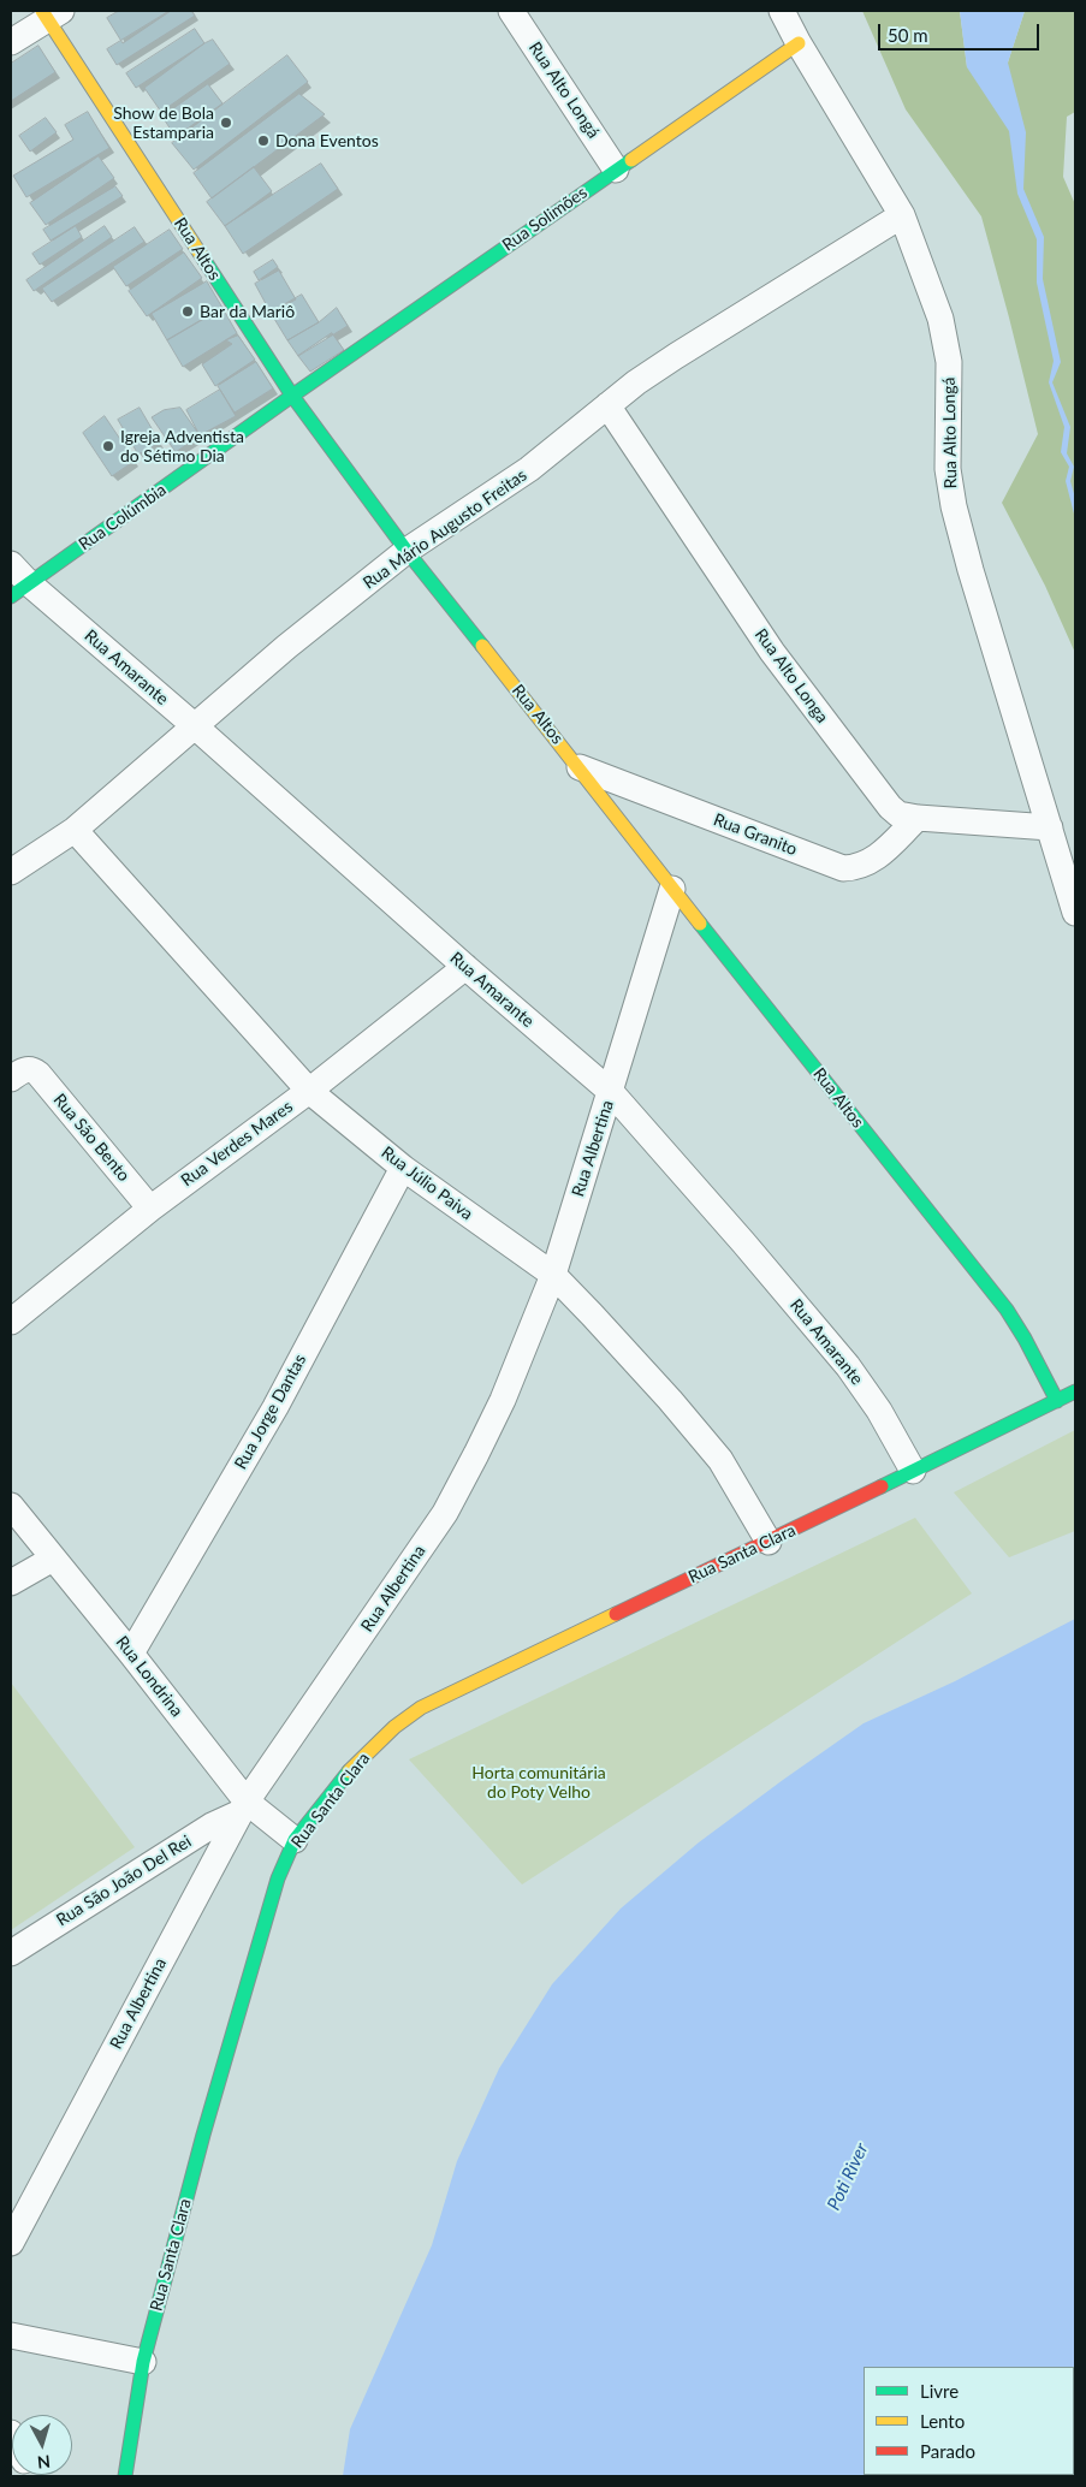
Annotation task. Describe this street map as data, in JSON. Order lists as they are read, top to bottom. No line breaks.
{"streets":{"street":["Rua Alto Longá","Rua Solimões","Rua Altos","Rua Colúmbia","Rua Mário Augusto Freitas","Rua Amarante","Rua Alto Longa","Rua Granito","Rua São Bento","Rua Verdes Mares","Rua Albertina","Rua Júlio Paiva","Rua Jorge Dantas","Rua Santa Clara","Rua Londrina","Rua São João Del Rei"]},"crossings":[["Rua Alto Longá","Rua Solimões"],["Rua Alto Longá","Rua Mário Augusto Freitas"],["Rua Alto Longá","Rua Alto Longa"],["Rua Solimões","Rua Altos"],["Rua Solimões","Rua Colúmbia"],["Rua Altos","Rua Colúmbia"],["Rua Altos","Rua Mário Augusto Freitas"],["Rua Altos","Rua Granito"],["Rua Altos","Rua Albertina"],["Rua Altos","Rua Santa Clara"],["Rua Colúmbia","Rua Amarante"],["Rua Mário Augusto Freitas","Rua Amarante"],["Rua Mário Augusto Freitas","Rua Alto Longa"],["Rua Mário Augusto Freitas","Rua Júlio Paiva"],["Rua Amarante","Rua Verdes Mares"],["Rua Amarante","Rua Albertina"],["Rua Amarante","Rua Santa Clara"],["Rua Alto Longa","Rua Granito"],["Rua São Bento","Rua Verdes Mares"],["Rua Verdes Mares","Rua Júlio Paiva"],["Rua Albertina","Rua Júlio Paiva"],["Rua Albertina","Rua Londrina"],["Rua Albertina","Rua São João Del Rei"],["Rua Júlio Paiva","Rua Jorge Dantas"],["Rua Júlio Paiva","Rua Santa Clara"],["Rua Jorge Dantas","Rua Londrina"],["Rua Santa Clara","Rua Londrina"],["Rua Londrina","Rua São João Del Rei"]],"water":["Poti River"],"parks":["Horta comunitária do Poty Velho"],"places":["Show de Bola Estamparia","Dona Eventos","Bar da Mariô","Igreja Adventista do Sétimo Dia"],"legend":["Livre","Lento","Parado"],"scale_bar":"50 m","north":"bottom"}
